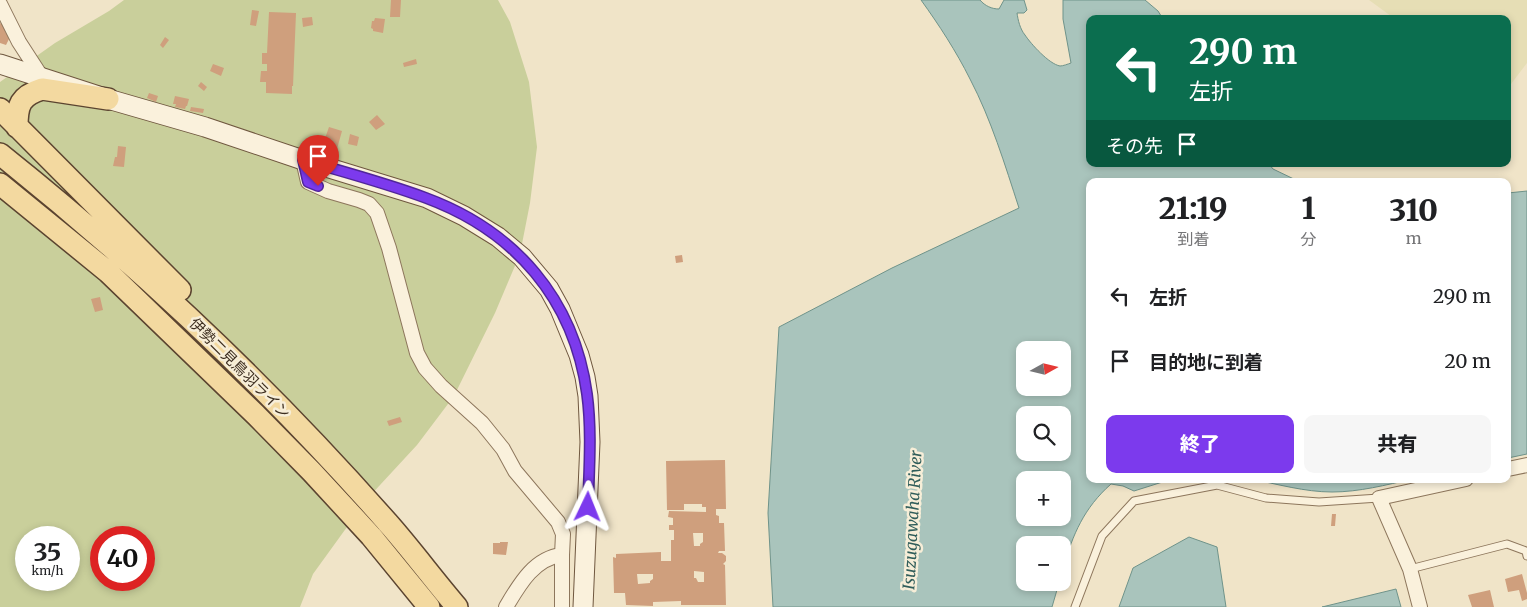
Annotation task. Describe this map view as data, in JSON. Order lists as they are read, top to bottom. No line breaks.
{"streets":{"main road":["伊勢二見鳥羽ライン"]},"water":["Isuzugawaha River"],"north":"right","page":{"turn":["290 m","左折"],"then":"その先","eta":["21:19","到着","1","分","310","m"],"list":[{"name":"左折","value":"290 m"},{"name":"目的地に到着","value":"20 m"}],"map_buttons":["+","−"],"buttons":["終了","共有"],"speed":"35 km/h","limit":"40"}}
